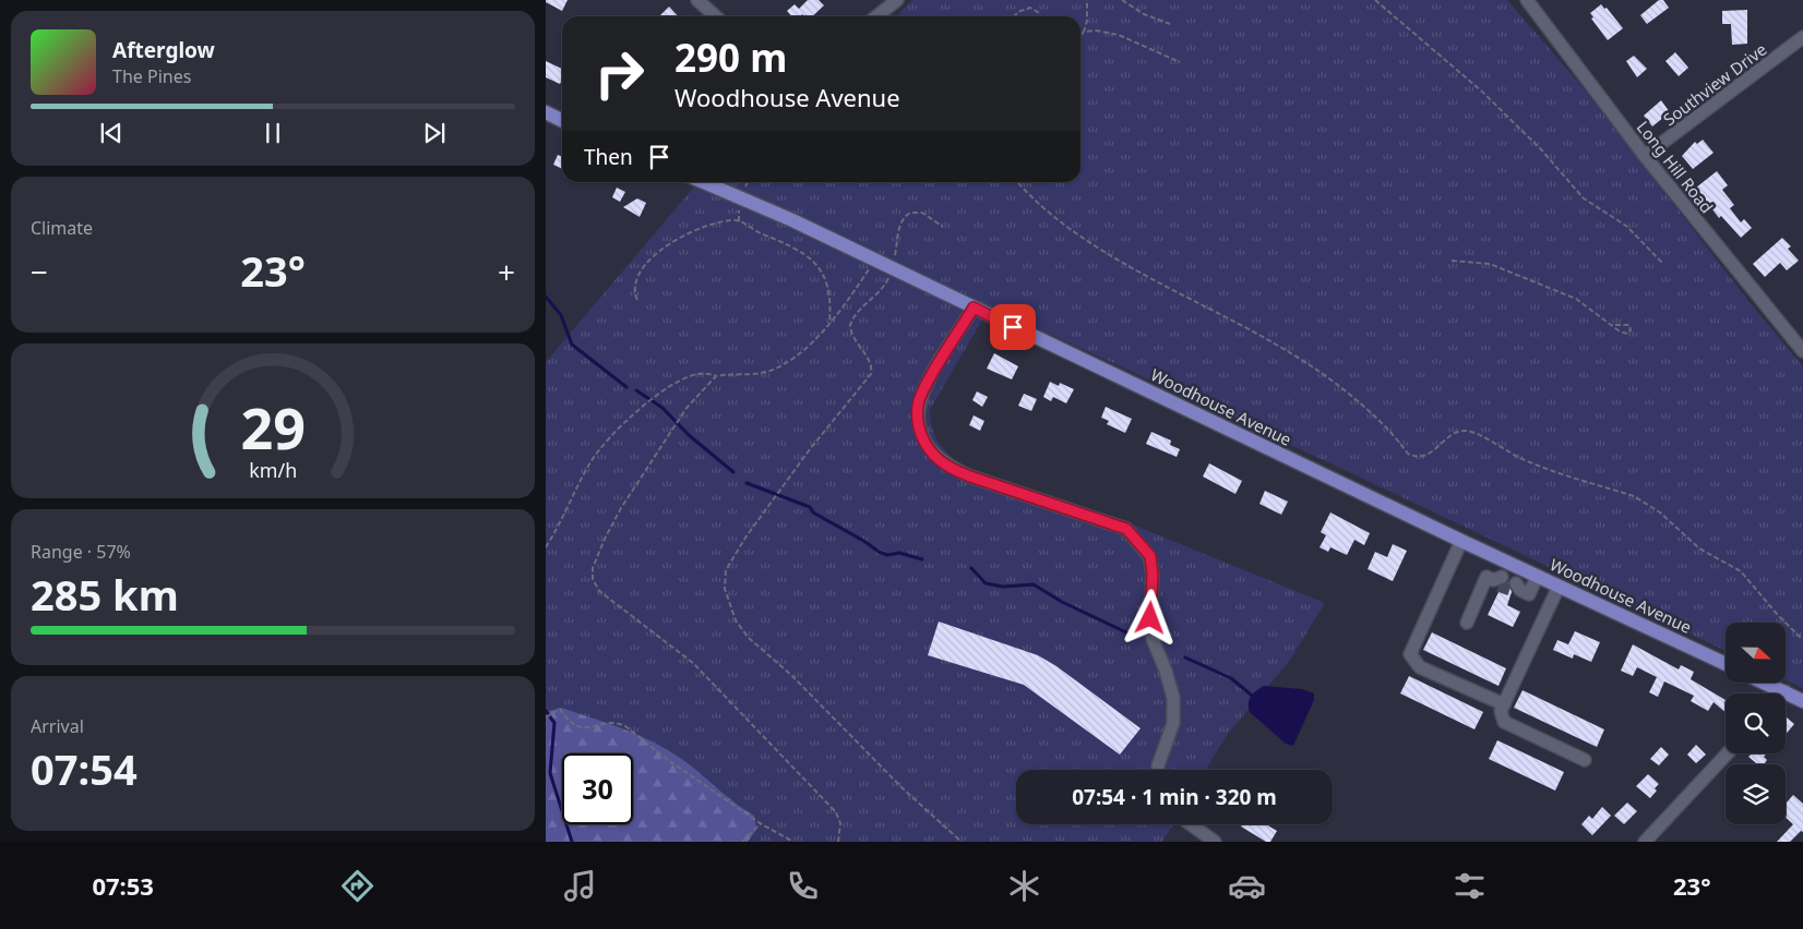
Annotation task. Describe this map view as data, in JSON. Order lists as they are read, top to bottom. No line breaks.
{"streets":{"main road":["Woodhouse Avenue"],"street":["Southview Drive","Long Hill Road"]},"crossings":[["Southview Drive","Long Hill Road"]],"north":"right","page":{"turn":["290 m","Woodhouse Avenue"],"song":["Afterglow","The Pines"],"then":"Then","tile":["Climate",["Range · 57%","285 km"],["Arrival","07:54"]],"heat":["−","23°","+"],"limit":"30","trip":"07:54 · 1 min · 320 m","tabs":["07:53","23°"],"gauge":["29","km/h"]}}
